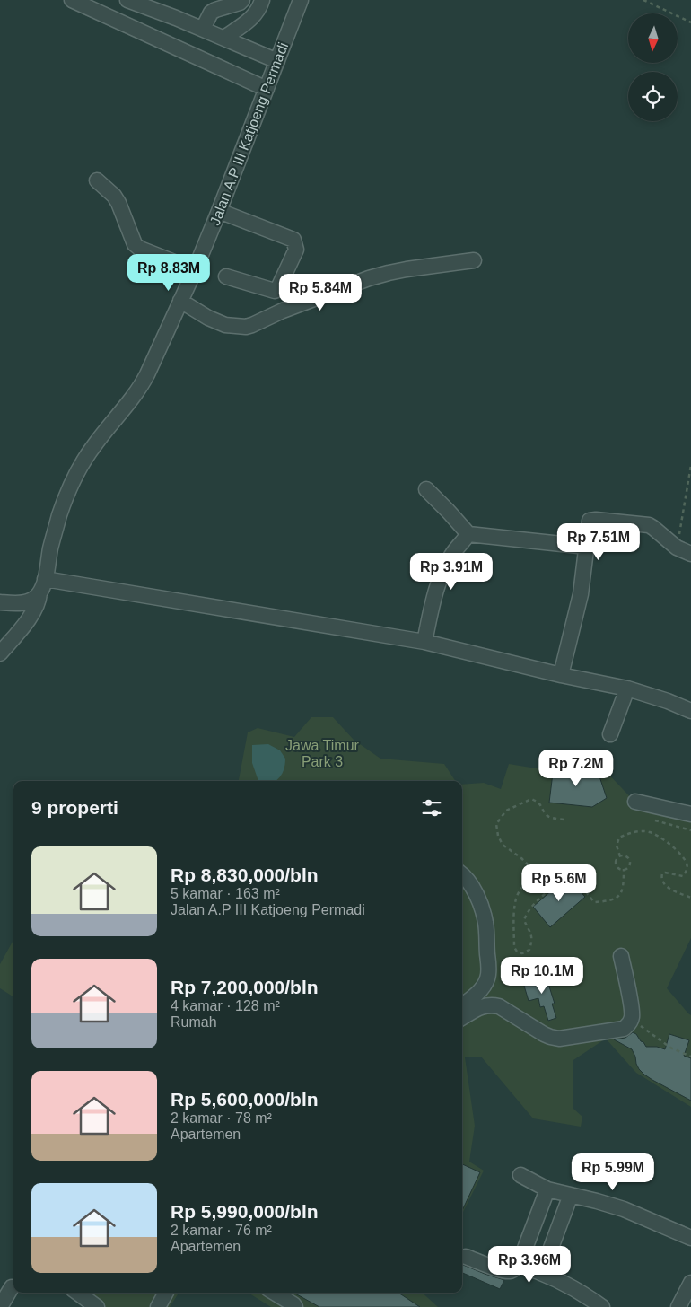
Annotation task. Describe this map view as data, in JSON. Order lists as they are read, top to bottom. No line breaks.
{"streets":{"street":["Jalan A.P III Katjoeng Permadi"]},"parks":["Jawa Timur Park 3"],"north":"bottom","page":{"price":["Rp 8.83M","Rp 5.84M","Rp 7.51M","Rp 3.91M","Rp 7.2M","Rp 5.6M","Rp 10.1M","Rp 5.99M","Rp 3.96M"],"heading":"9 properti","list":[{"name":"Rp 8,830,000/bln","note":"5 kamar · 163 m² · Jalan A.P III Katjoeng Permadi"},{"name":"Rp 7,200,000/bln","note":"4 kamar · 128 m² · Rumah"},{"name":"Rp 5,600,000/bln","note":"2 kamar · 78 m² · Apartemen"},{"name":"Rp 5,990,000/bln","note":"2 kamar · 76 m² · Apartemen"}]}}
